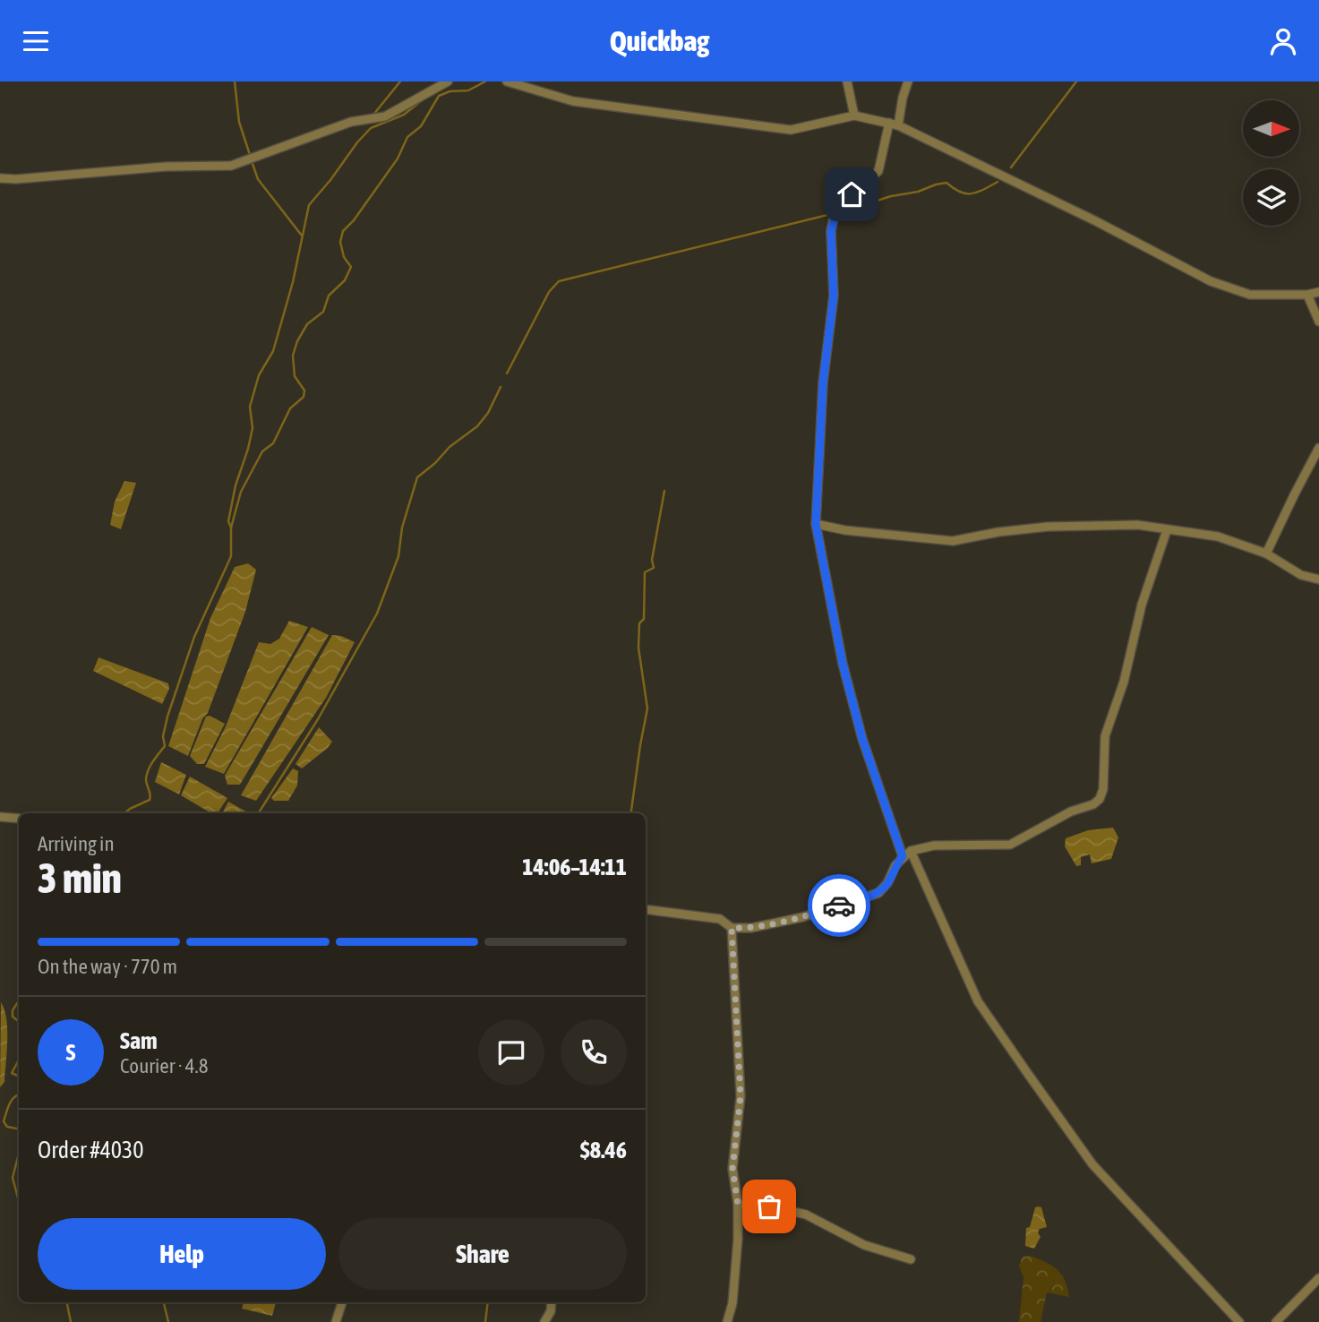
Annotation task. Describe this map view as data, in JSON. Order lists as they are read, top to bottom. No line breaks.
{"north":"right","page":{"header":"Quickbag","heading":["3 min","Arriving in","14:06–14:11"],"panel":["Sam","Courier · 4.8","Order #4030","$8.46"],"bar":"On the way · 770 m","round":"S","buttons":["Help","Share"]}}
